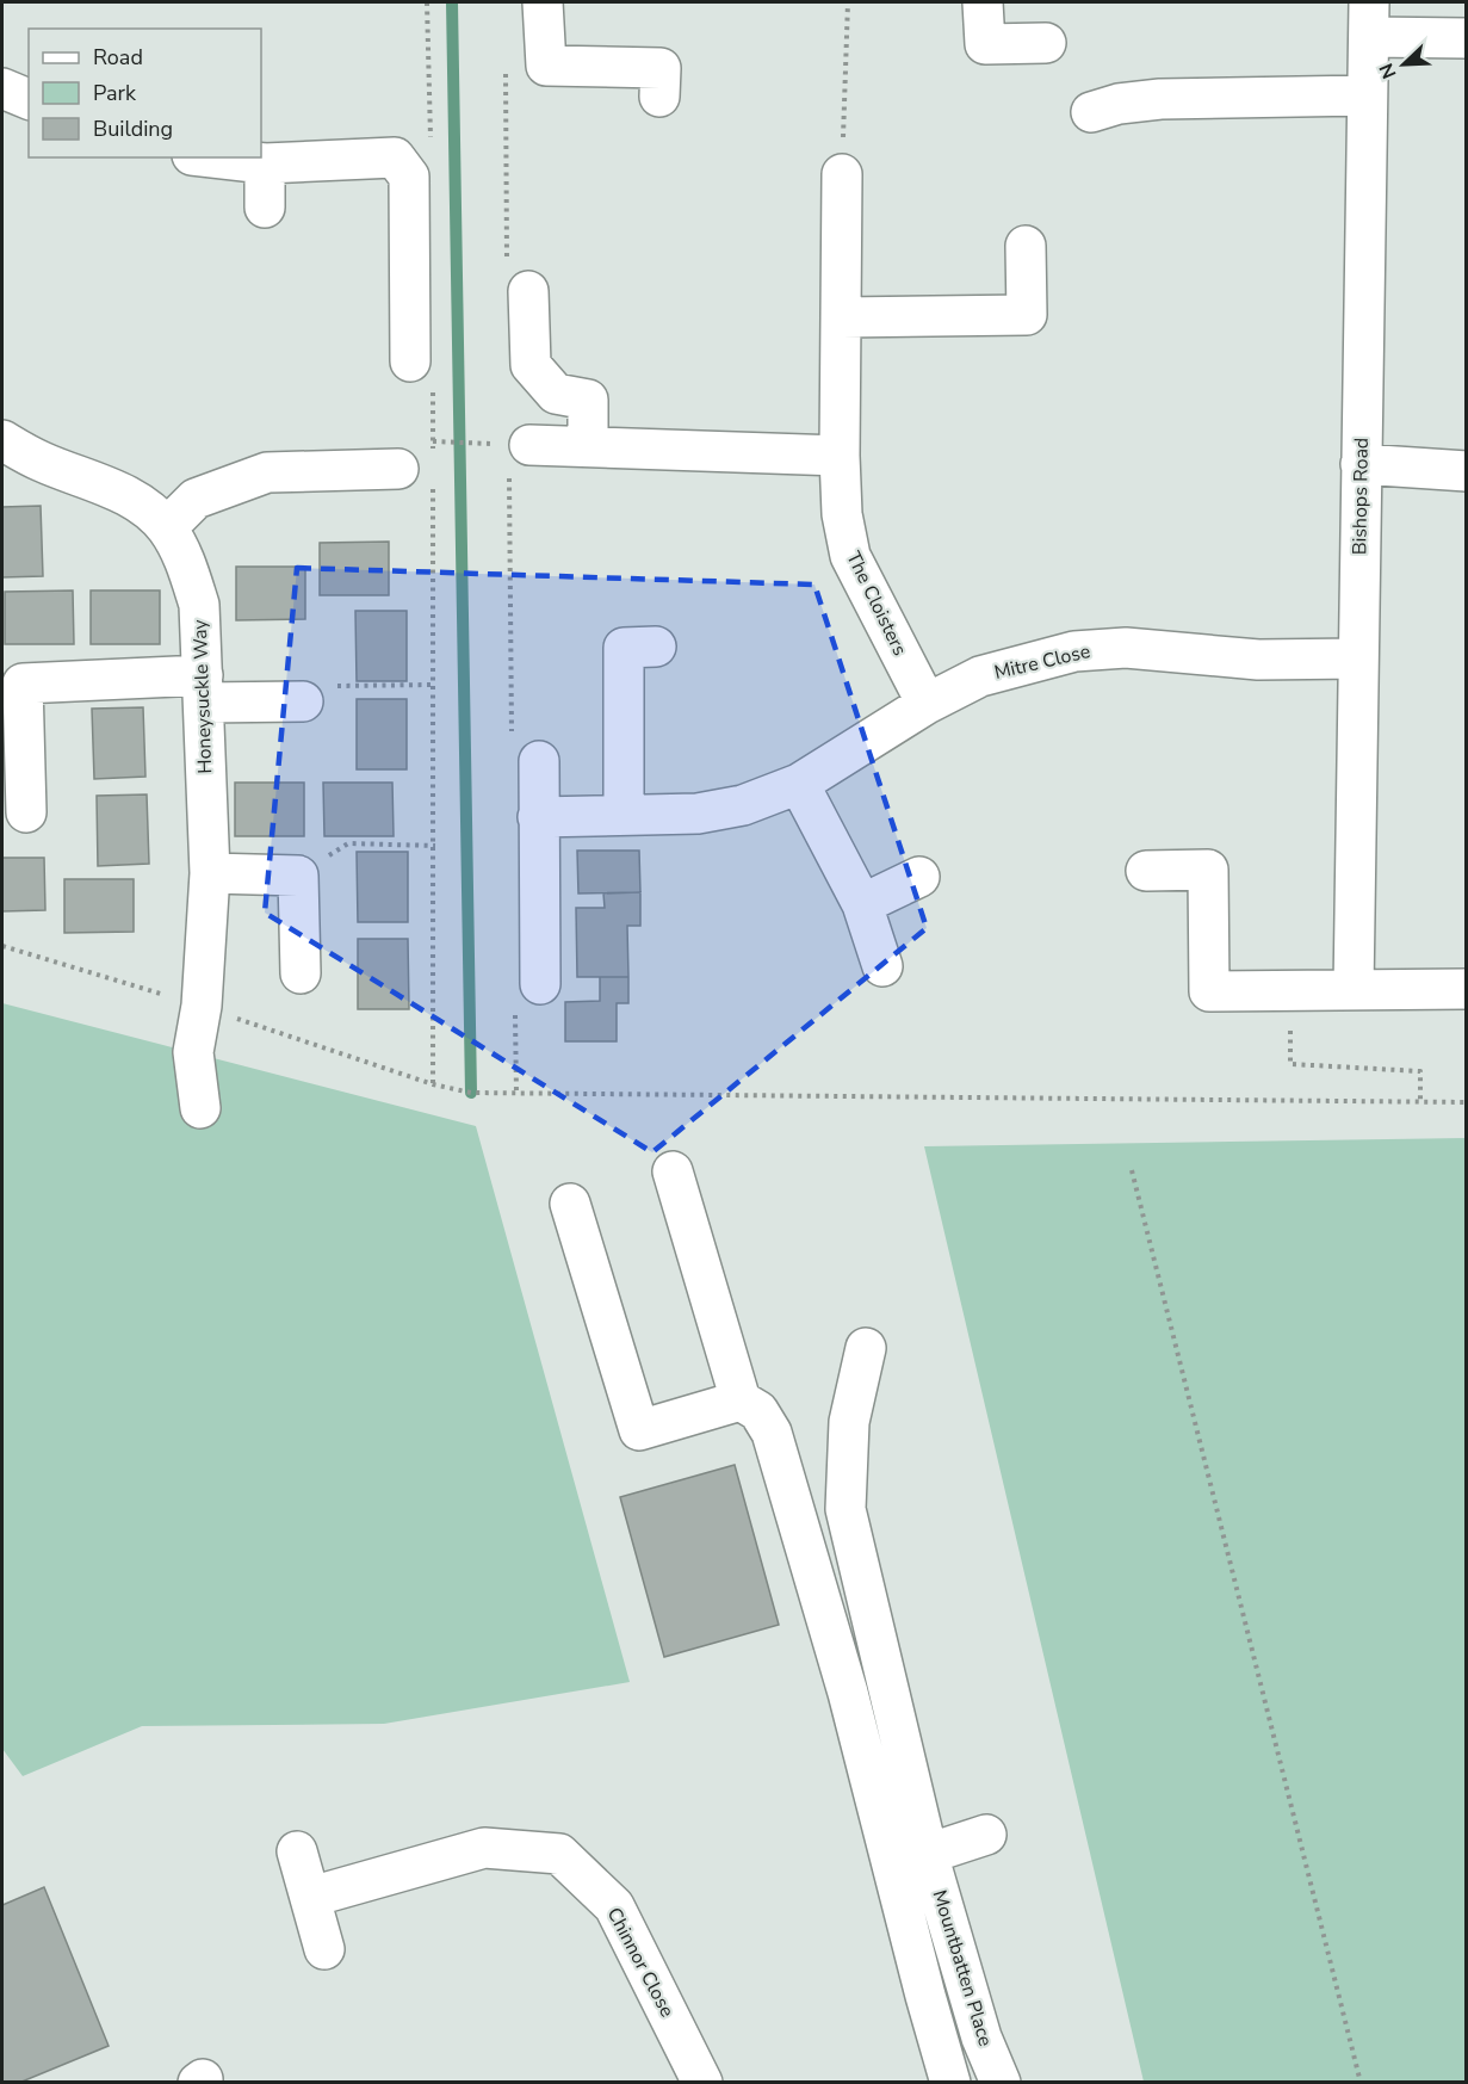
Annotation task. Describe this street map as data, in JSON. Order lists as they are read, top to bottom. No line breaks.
{"streets":{"street":["Bishops Road","The Cloisters","Mitre Close","Honeysuckle Way","Chinnor Close","Mountbatten Place"]},"crossings":[["Bishops Road","Mitre Close"],["The Cloisters","Mitre Close"]],"legend":["Road","Park","Building"],"north":"bottom left"}
